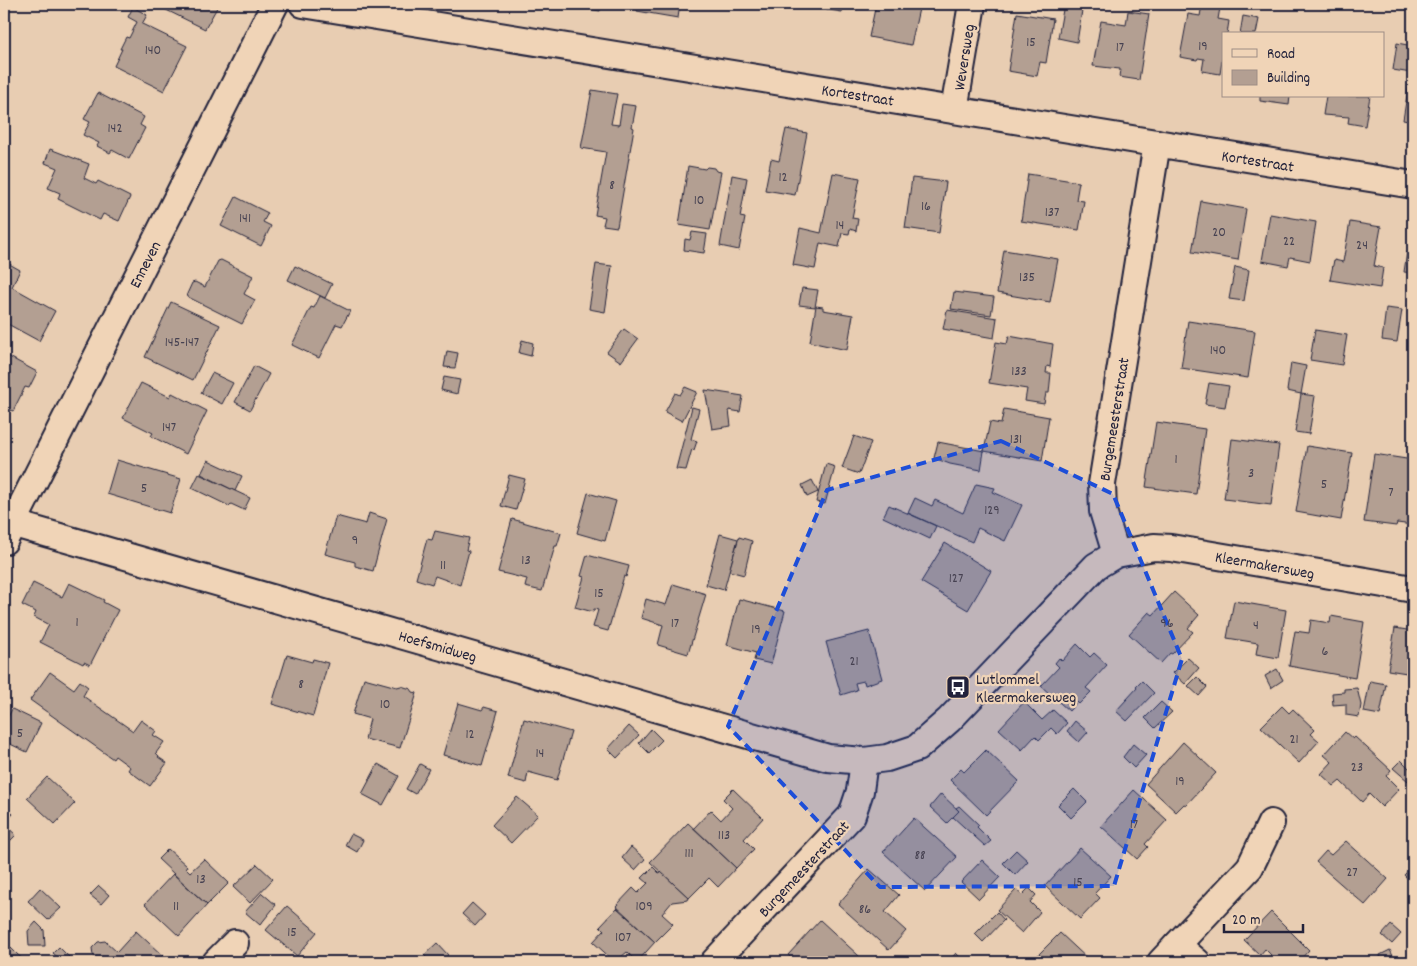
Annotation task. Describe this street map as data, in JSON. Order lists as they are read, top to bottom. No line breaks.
{"streets":{"street":["Weversweg","Kortestraat","Enneven","Burgemeesterstraat","Kleermakersweg","Hoefsmidweg"]},"crossings":[["Weversweg","Kortestraat"],["Kortestraat","Burgemeesterstraat"],["Enneven","Hoefsmidweg"],["Burgemeesterstraat","Kleermakersweg"],["Burgemeesterstraat","Hoefsmidweg"]],"places":{"bus stop":["Lutlommel Kleermakersweg"]},"house_numbers":["15","19","17","140","142","12","8","10","16","137","141","14","20","22","24","135","145-147","140","133","147","131","1","3","5","5","7","129","9","13","11","127","15","1","17","96","4","19","6","21","8","10","5","12","21","14","23","19","17","113","111","88","27","13","15","11","109","86","15","107"],"legend":["Road","Building"],"scale_bar":"20 m"}
